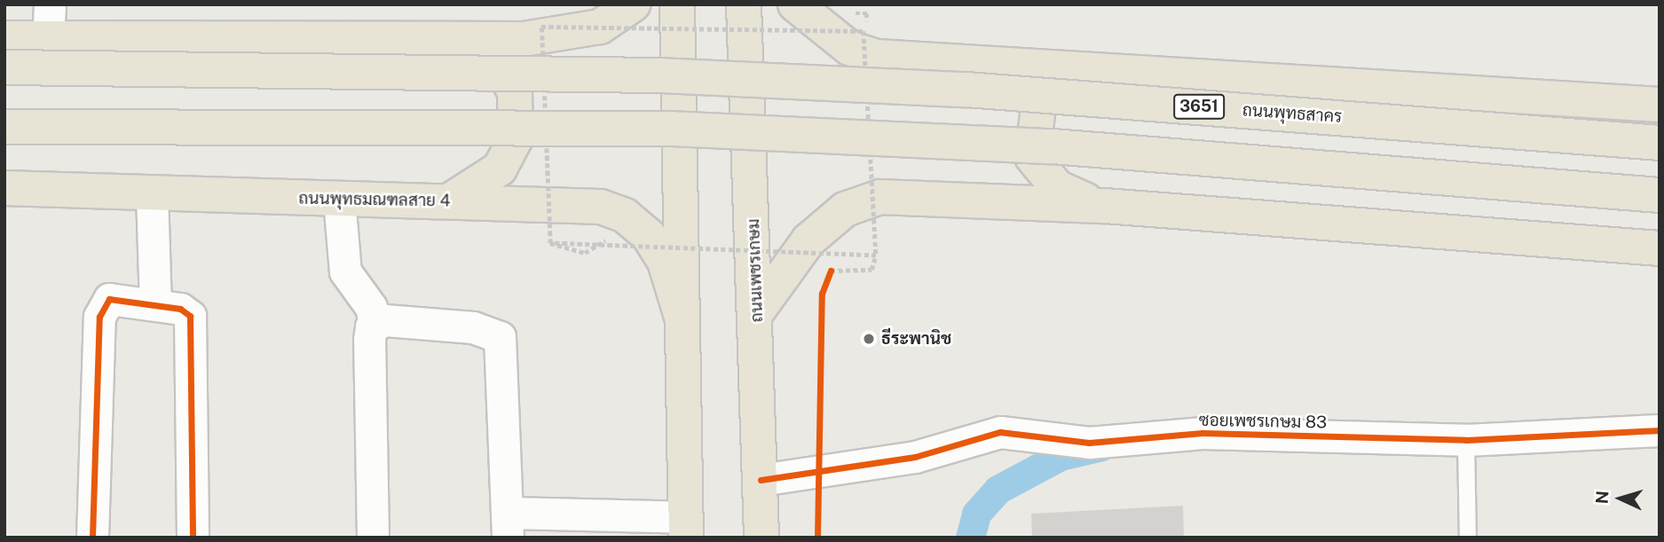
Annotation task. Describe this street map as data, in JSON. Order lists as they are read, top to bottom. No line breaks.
{"streets":{"main road":["3651","ถนนพุทธสาคร","ถนนพุทธมณฑลสาย 4","ถนนเพชรเกษม"],"street":["ซอยเพชรเกษม 83"]},"crossings":[["ถนนเพชรเกษม","ซอยเพชรเกษม 83"]],"places":["ธีระพานิช"],"north":"left"}
